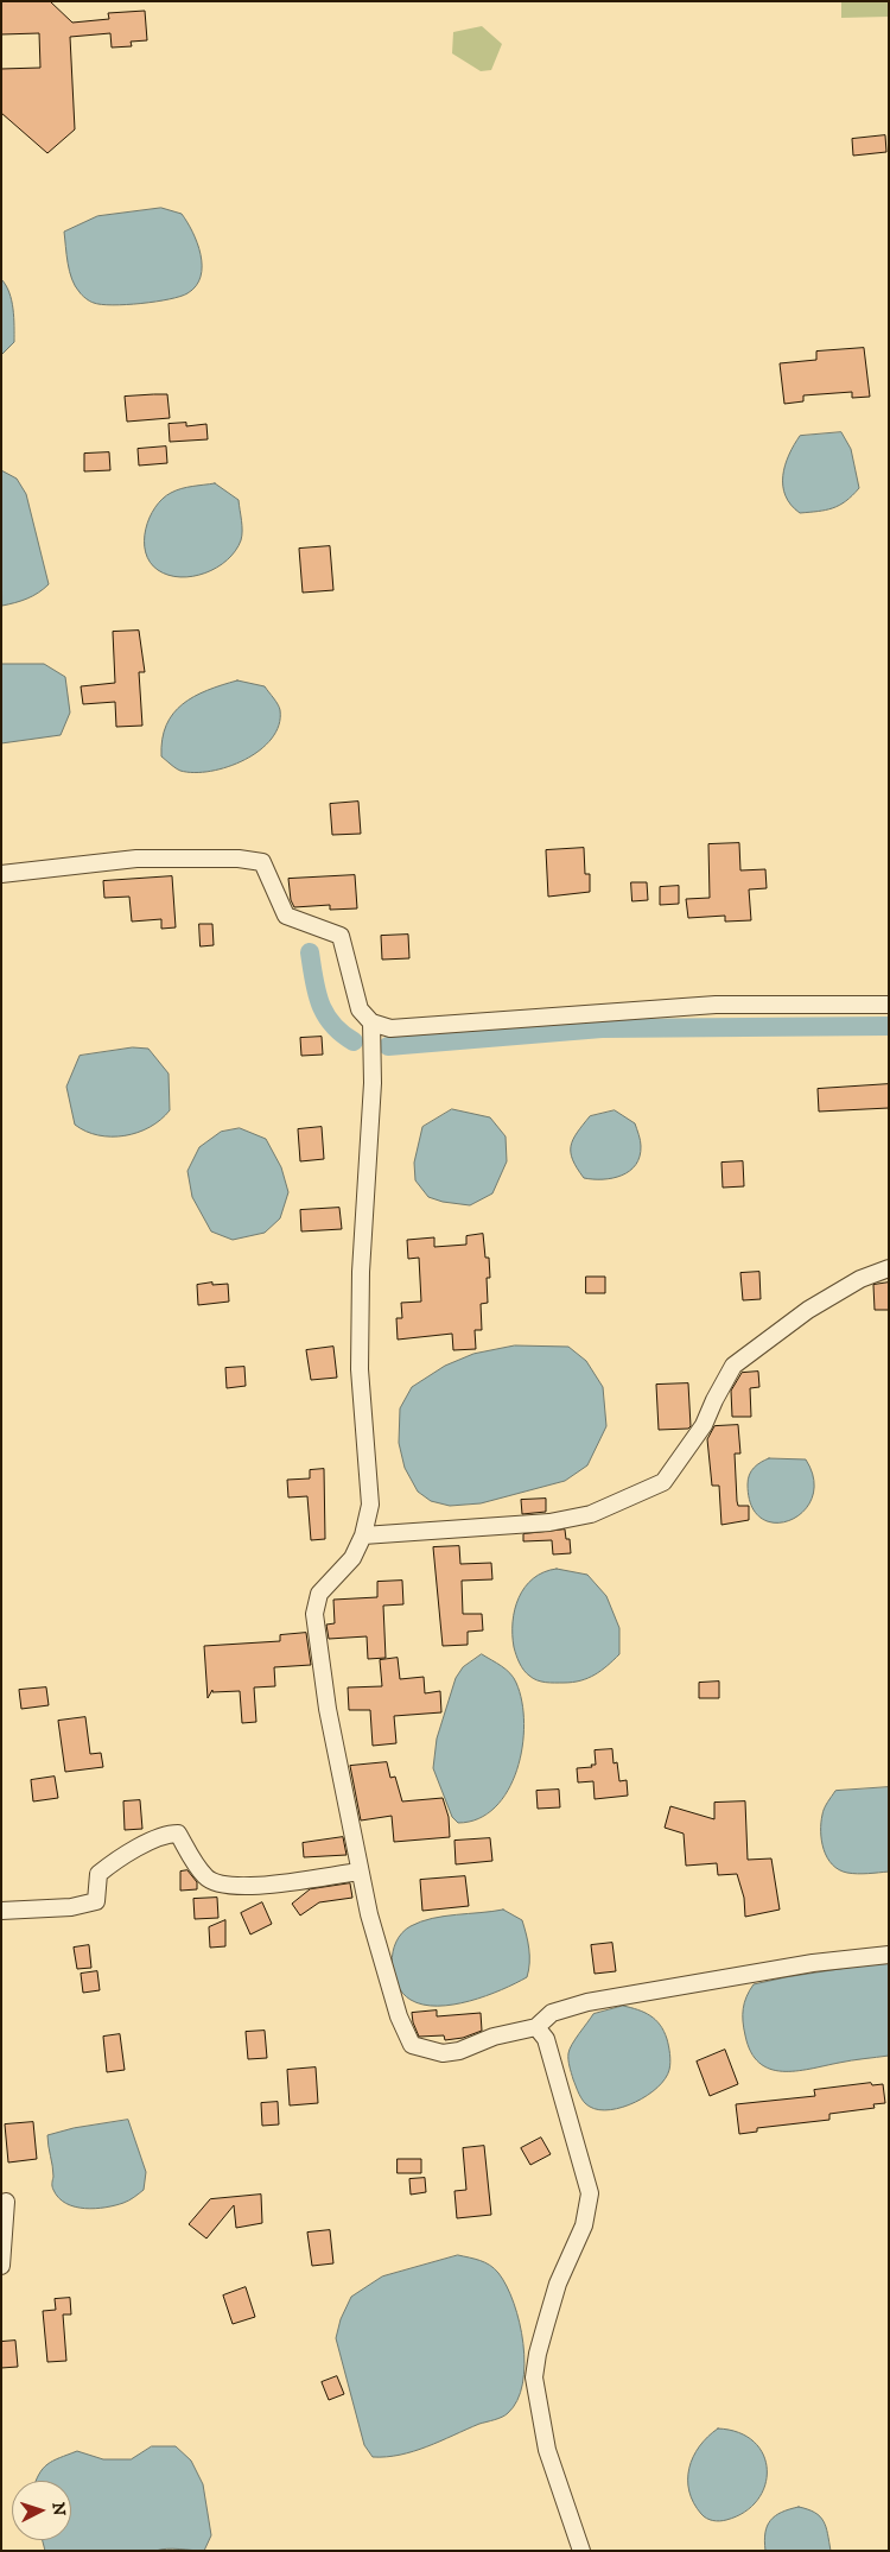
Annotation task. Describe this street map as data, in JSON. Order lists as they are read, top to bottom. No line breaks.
{"north":"right"}
